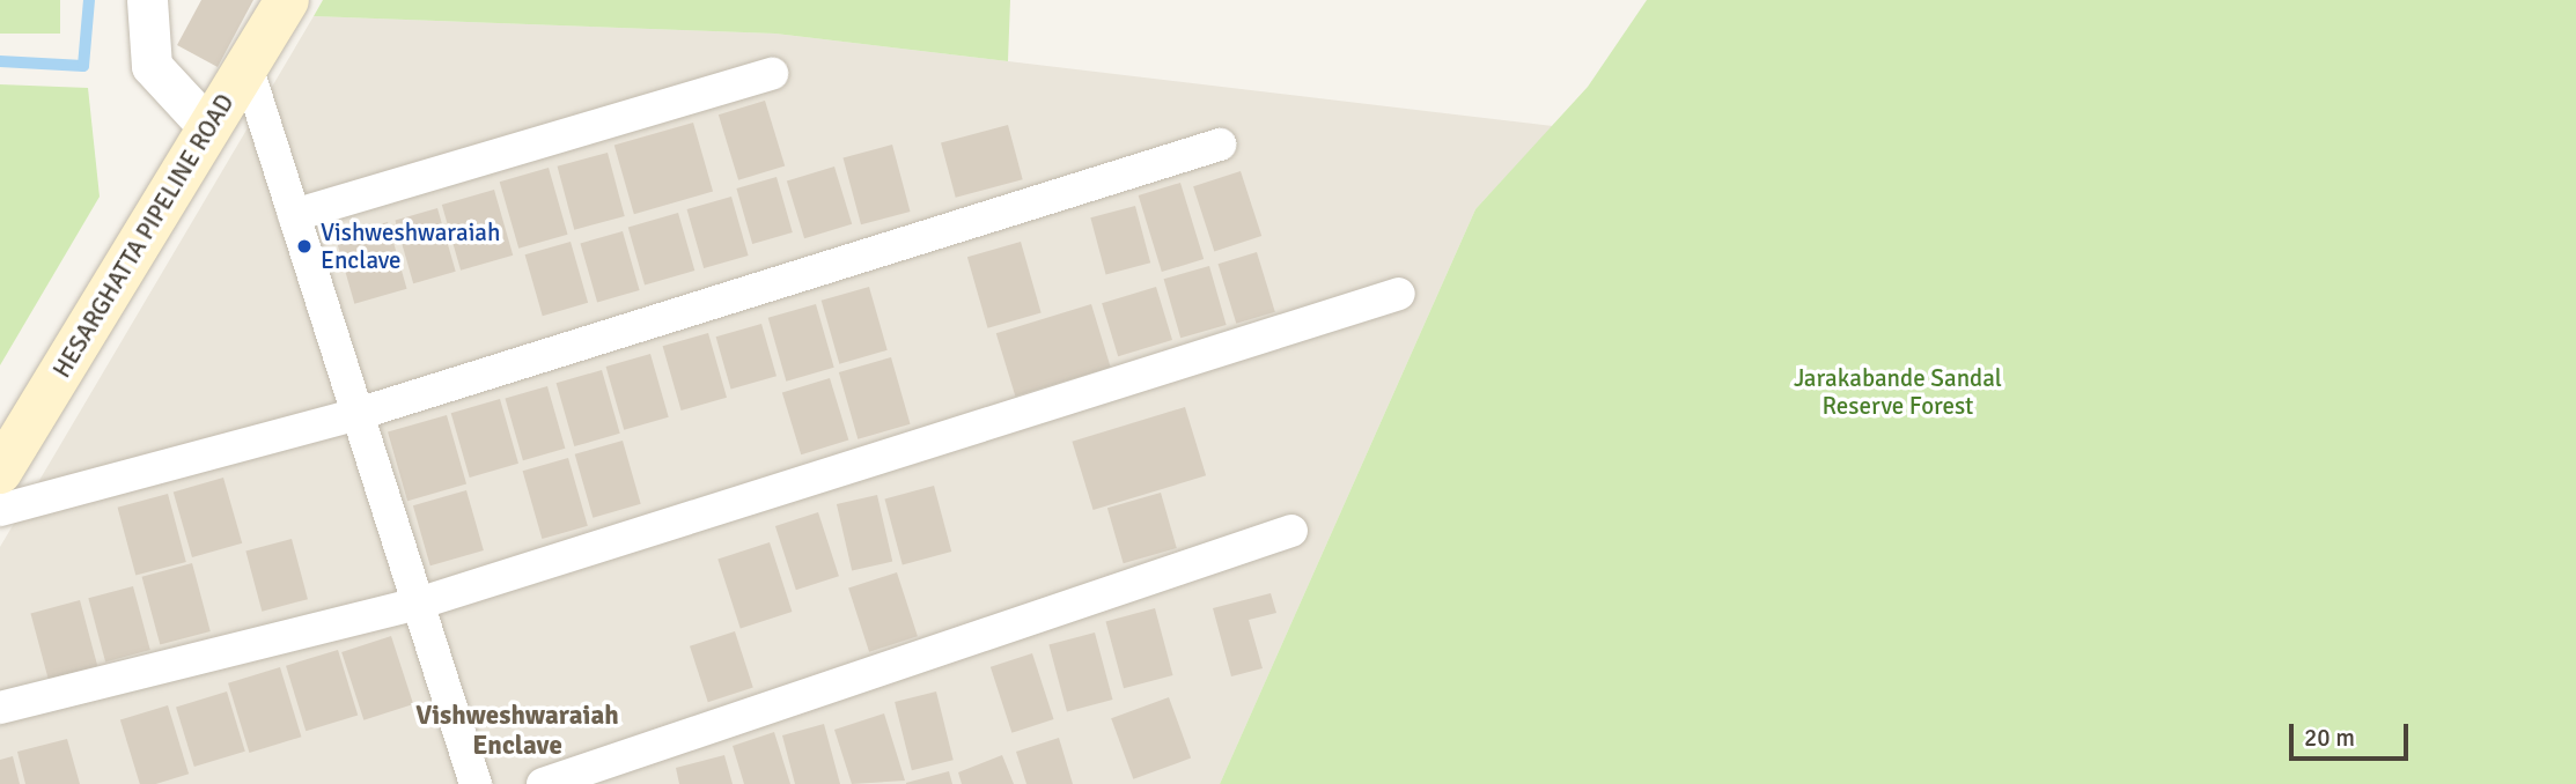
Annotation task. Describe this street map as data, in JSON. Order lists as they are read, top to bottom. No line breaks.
{"streets":{"main road":["HESARGHATTA PIPELINE ROAD"]},"districts":["Vishweshwaraiah Enclave"],"parks":["Jarakabande Sandal Reserve Forest"],"places":["Vishweshwaraiah Enclave"],"scale_bar":"20 m"}
